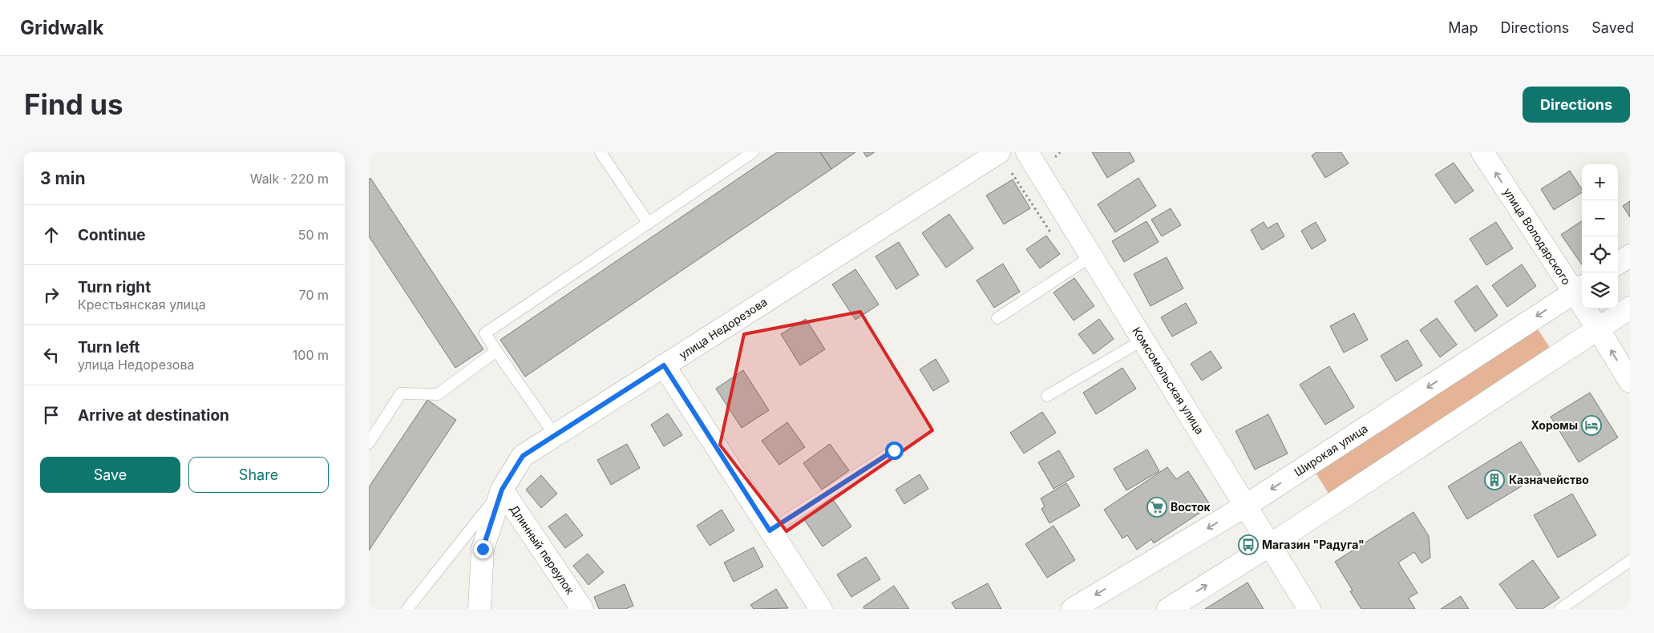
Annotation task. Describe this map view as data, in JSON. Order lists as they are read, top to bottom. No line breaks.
{"streets":{"street":["улица Володарского","улица Недорезова","Комсомольская улица","Широкая улица","Длинный переулок"]},"crossings":[["улица Володарского","Широкая улица"],["улица Недорезова","Длинный переулок"],["Комсомольская улица","Широкая улица"]],"one_way":["улица Володарского"],"places":{"hotel":["Хоромы"],"building":["Казначейство"],"supermarket":["Восток"],"bus stop":["Магазин \"Радуга\""]},"page":{"header":"Gridwalk","nav":["Map","Directions","Saved"],"buttons":["Directions",["Save","Share"]],"title":"Find us","heading":["3 min","Walk · 220 m"],"map_buttons":["+","−"],"list":[["Continue","50 m"],["Turn right","Крестьянская улица","70 m"],["Turn left","улица Недорезова","100 m"],"Arrive at destination"]}}
